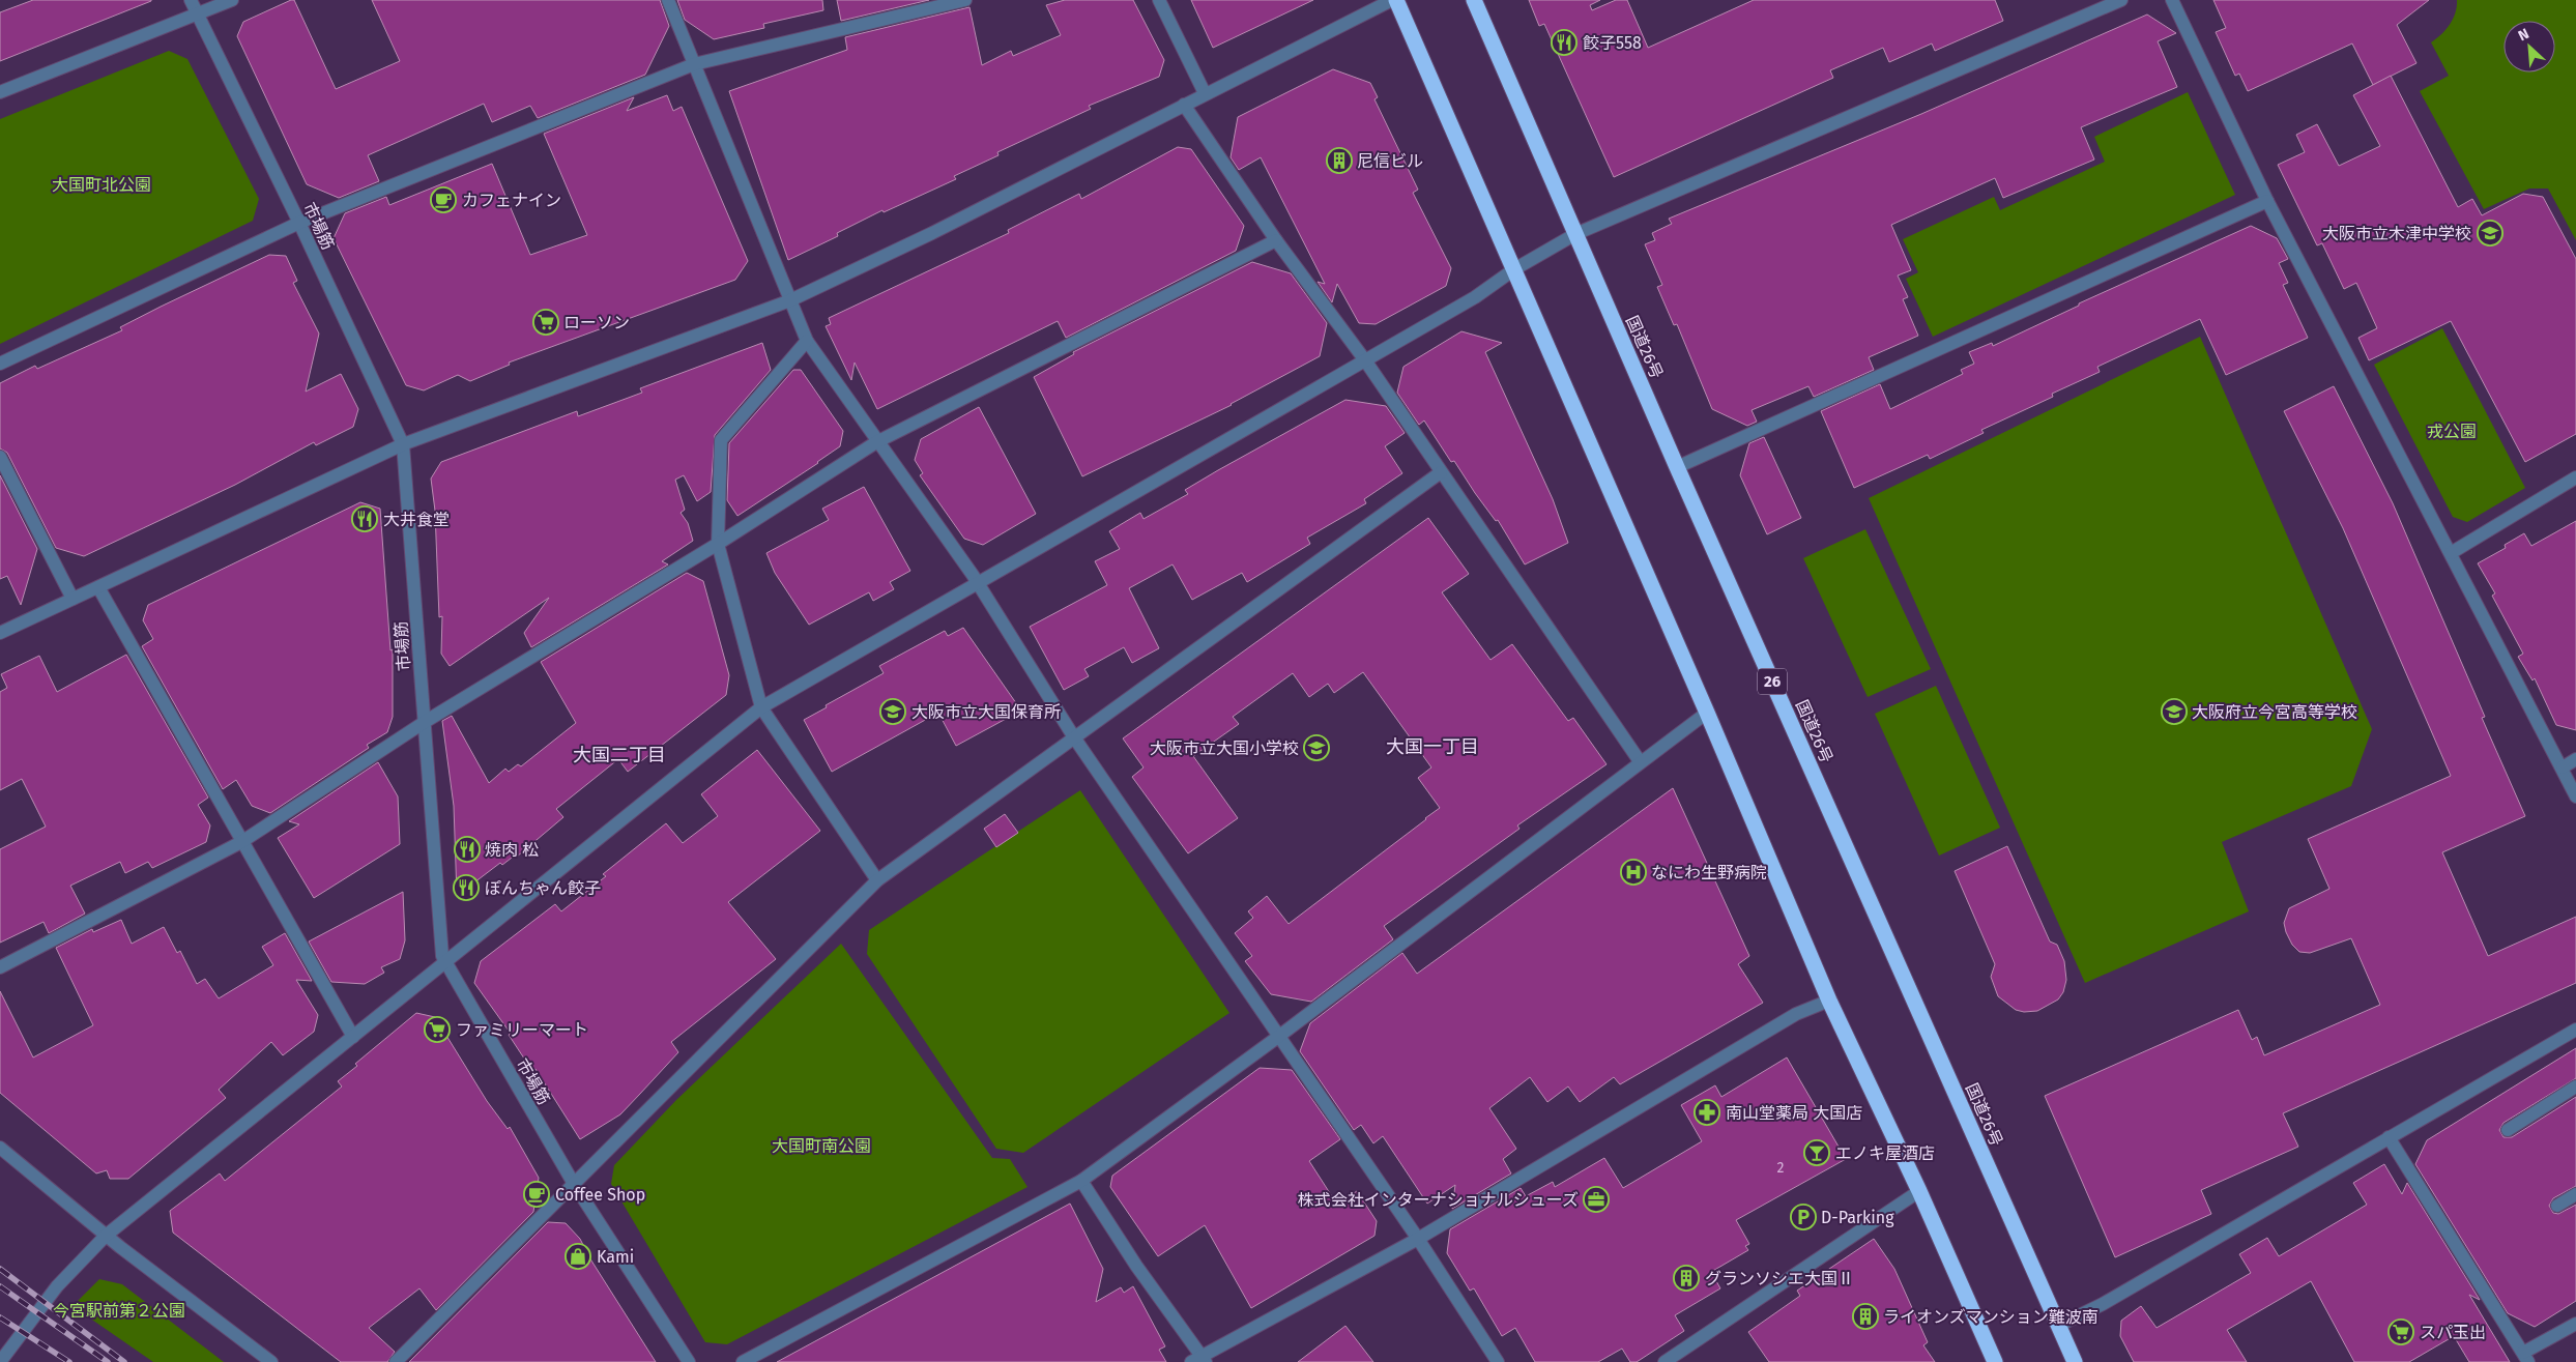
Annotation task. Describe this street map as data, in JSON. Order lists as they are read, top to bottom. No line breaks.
{"streets":{"highway":["国道26号","26"],"street":["市場筋"]},"districts":["大国一丁目","大国二丁目"],"parks":["大国町北公園","戎公園","大国町南公園","今宮駅前第２公園"],"places":{"restaurant":["餃子558","大井食堂","焼肉 松","ぽんちゃん餃子"],"building":["尼信ビル","グランソシエ大国Ⅱ","ライオンズマンション難波南"],"cafe":["カフェナイン","Coffee Shop"],"school or university":["大阪市立木津中学校","大阪市立大国保育所","大阪府立今宮高等学校","大阪市立大国小学校"],"supermarket":["ローソン","ファミリーマート","スパ玉出"],"hospital":["なにわ生野病院"],"pharmacy":["南山堂薬局 大国店"],"bar":["エノキ屋酒店"],"office":["株式会社インターナショナルシューズ"],"parking":["D-Parking"],"shop":["Kami"]},"house_numbers":["2"],"north":"top left"}
